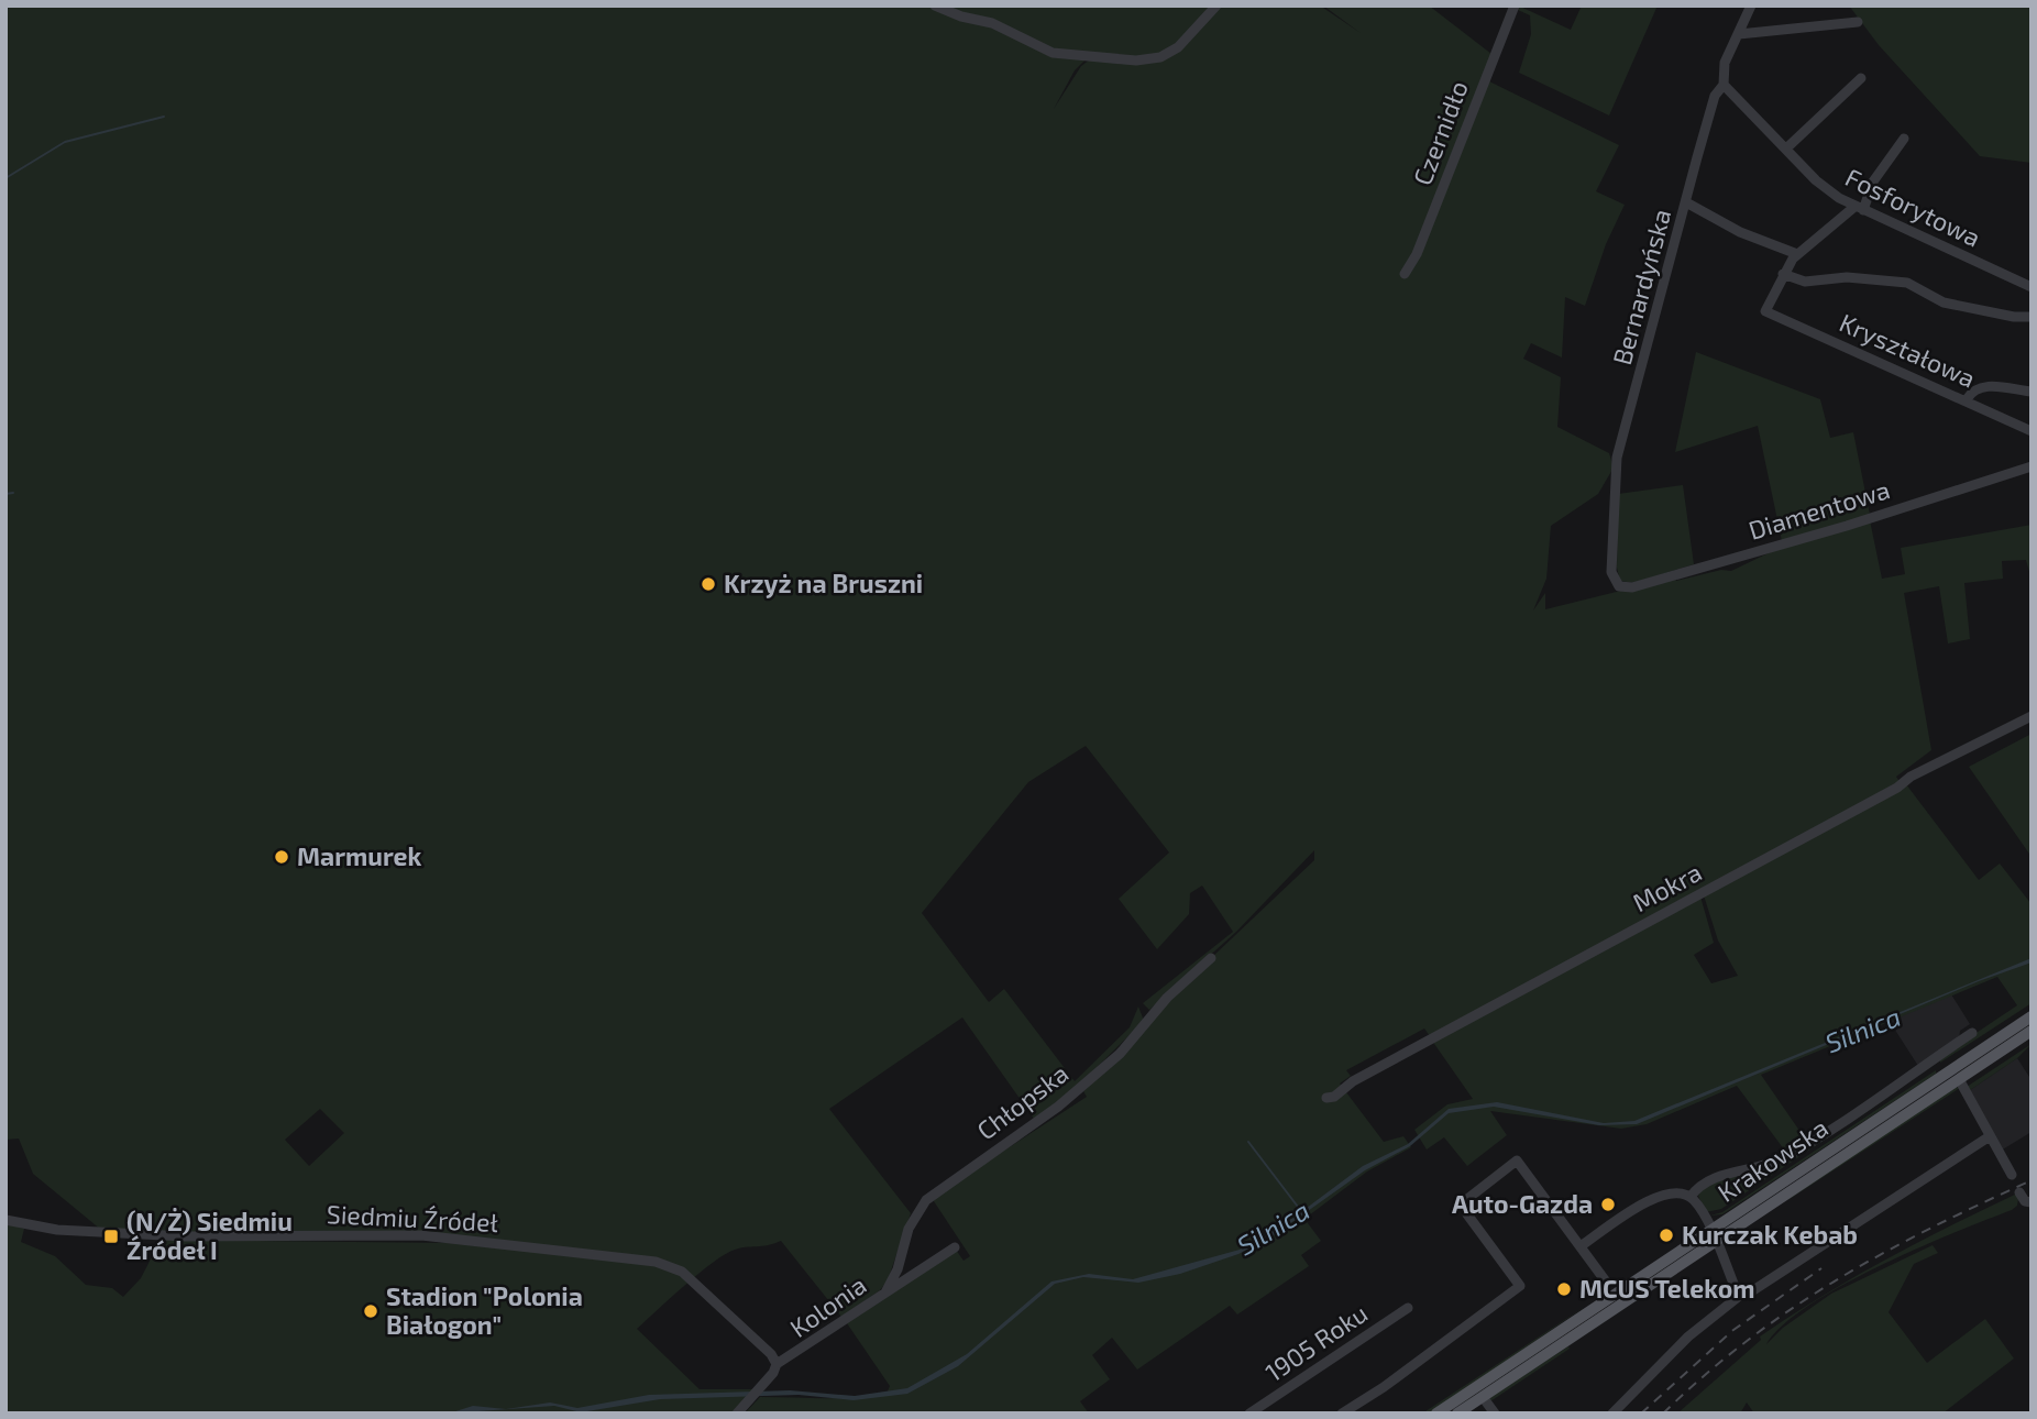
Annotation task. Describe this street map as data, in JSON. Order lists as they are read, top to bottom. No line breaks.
{"streets":{"main road":["Krakowska"],"street":["Czernidło","Fosforytowa","Bernardyńska","Kryształowa","Diamentowa","Mokra","Chłopska","Siedmiu Źródeł","Kolonia","1905 Roku"]},"crossings":[["Fosforytowa","Bernardyńska"],["Bernardyńska","Diamentowa"],["Chłopska","Kolonia"],["Siedmiu Źródeł","Kolonia"]],"water":["Silnica"],"places":{"other":["Krzyż na Bruszni","Marmurek","Auto-Gazda","Kurczak Kebab","MCUS Telekom","Stadion \"Polonia Białogon\""],"transit":["(N/Ż) Siedmiu Źródeł I"]}}
